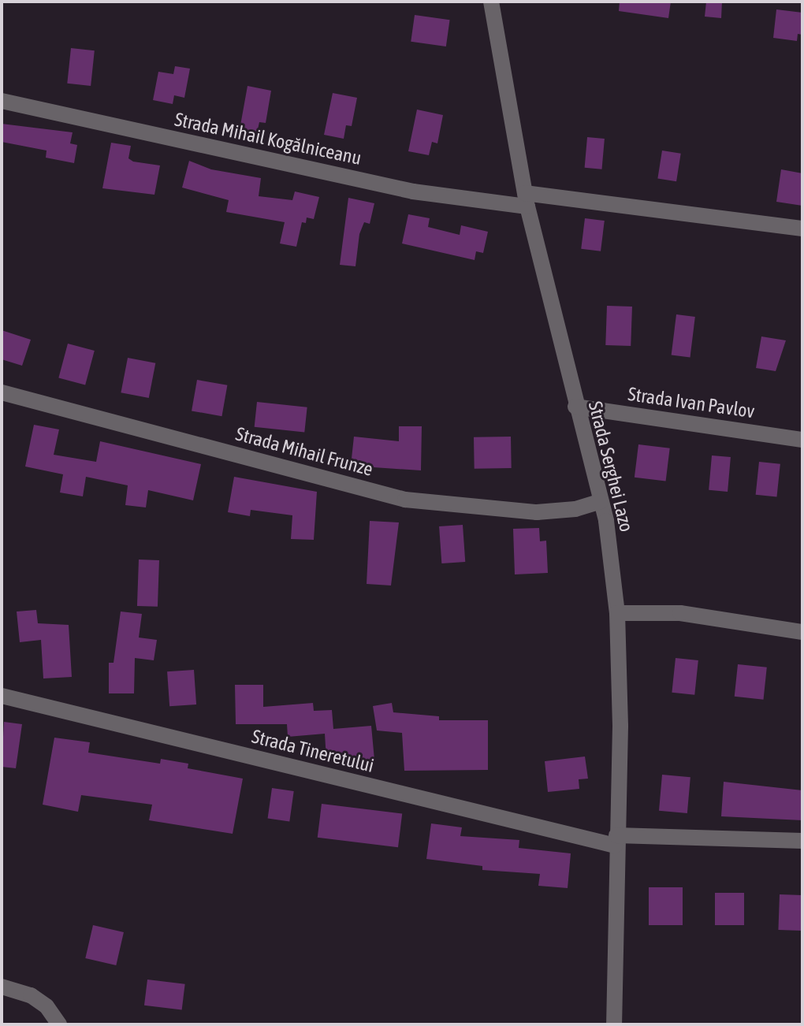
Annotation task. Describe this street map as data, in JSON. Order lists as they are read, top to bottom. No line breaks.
{"streets":{"street":["Strada Mihail Kogălniceanu","Strada Ivan Pavlov","Strada Mihail Frunze","Strada Serghei Lazo","Strada Tineretului"]},"crossings":[["Strada Mihail Kogălniceanu","Strada Serghei Lazo"],["Strada Ivan Pavlov","Strada Serghei Lazo"],["Strada Mihail Frunze","Strada Serghei Lazo"],["Strada Serghei Lazo","Strada Tineretului"]]}
